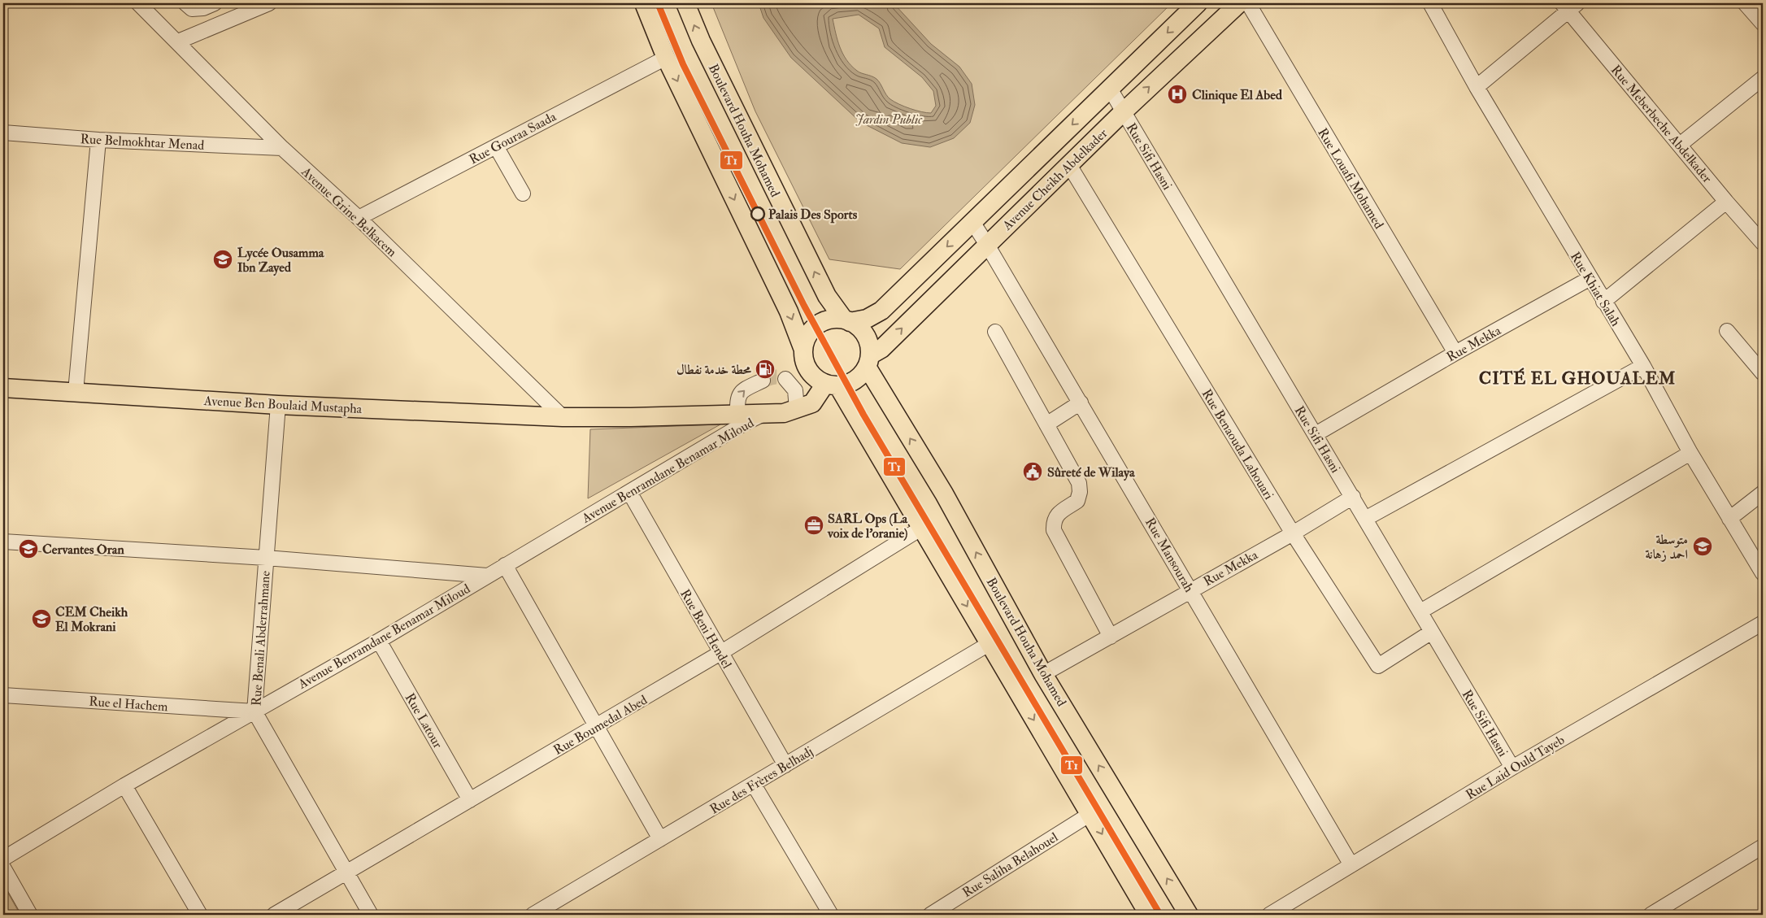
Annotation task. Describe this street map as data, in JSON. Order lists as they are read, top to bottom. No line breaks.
{"streets":{"main road":["Boulevard Houha Mohamed","Avenue Cheikh Abdelkader","Avenue Ben Boulaid Mustapha"],"street":["Rue Meberbeche Abdelkader","Rue Gouraa Saada","Rue Belmokhtar Menad","Rue Sifi Hasni","Rue Louafi Mohamed","Avenue Grine Belkacem","Rue Khiat Salah","Rue Mekka","Rue Benaouda Lahouari","Avenue Benramdane Benamar Miloud","Rue Mansourah","Rue Beni Hendel","Rue Benali Abderrahmane","Rue el Hachem","Rue Latour","Rue Boumedal Abed","Rue Laid Ould Tayeb","Rue des Frères Belhadj","Rue Saliha Belahouel"]},"crossings":[["Boulevard Houha Mohamed","Avenue Cheikh Abdelkader"],["Boulevard Houha Mohamed","Rue Mekka"],["Boulevard Houha Mohamed","Avenue Ben Boulaid Mustapha"],["Rue Gouraa Saada","Avenue Grine Belkacem"],["Rue Belmokhtar Menad","Avenue Grine Belkacem"],["Rue Sifi Hasni","Avenue Cheikh Abdelkader"],["Rue Sifi Hasni","Rue Mekka"],["Rue Sifi Hasni","Rue Benaouda Lahouari"],["Rue Sifi Hasni","Rue Laid Ould Tayeb"],["Rue Louafi Mohamed","Rue Mekka"],["Avenue Cheikh Abdelkader","Avenue Ben Boulaid Mustapha"],["Avenue Cheikh Abdelkader","Rue Benaouda Lahouari"],["Avenue Cheikh Abdelkader","Rue Mansourah"],["Avenue Grine Belkacem","Avenue Ben Boulaid Mustapha"],["Rue Khiat Salah","Rue Mekka"],["Rue Mekka","Rue Benaouda Lahouari"],["Rue Mekka","Rue Mansourah"],["Avenue Ben Boulaid Mustapha","Avenue Benramdane Benamar Miloud"],["Avenue Ben Boulaid Mustapha","Rue Benali Abderrahmane"],["Avenue Benramdane Benamar Miloud","Rue Beni Hendel"],["Avenue Benramdane Benamar Miloud","Rue Benali Abderrahmane"],["Avenue Benramdane Benamar Miloud","Rue el Hachem"],["Avenue Benramdane Benamar Miloud","Rue Latour"],["Rue Mansourah","Rue Laid Ould Tayeb"],["Rue Beni Hendel","Rue Boumedal Abed"],["Rue Beni Hendel","Rue des Frères Belhadj"],["Rue Benali Abderrahmane","Rue el Hachem"],["Rue Benali Abderrahmane","Rue Boumedal Abed"],["Rue Latour","Rue Boumedal Abed"]],"districts":["CITÉ EL GHOUALEM"],"parks":["Jardin Public"],"places":{"hospital":["Clinique El Abed"],"other":["Palais Des Sports"],"school or university":["Lycée Ousamma Ibn Zayed","متوسطة احمد زهانة","Cervantes Oran","CEM Cheikh El Mokrani"],"fuel station":["محطة خدمة نفطال"],"public building":["Sûreté de Wilaya"],"office":["SARL Ops (La voix de l'oranie)"]},"lines":["transit line T1"]}
